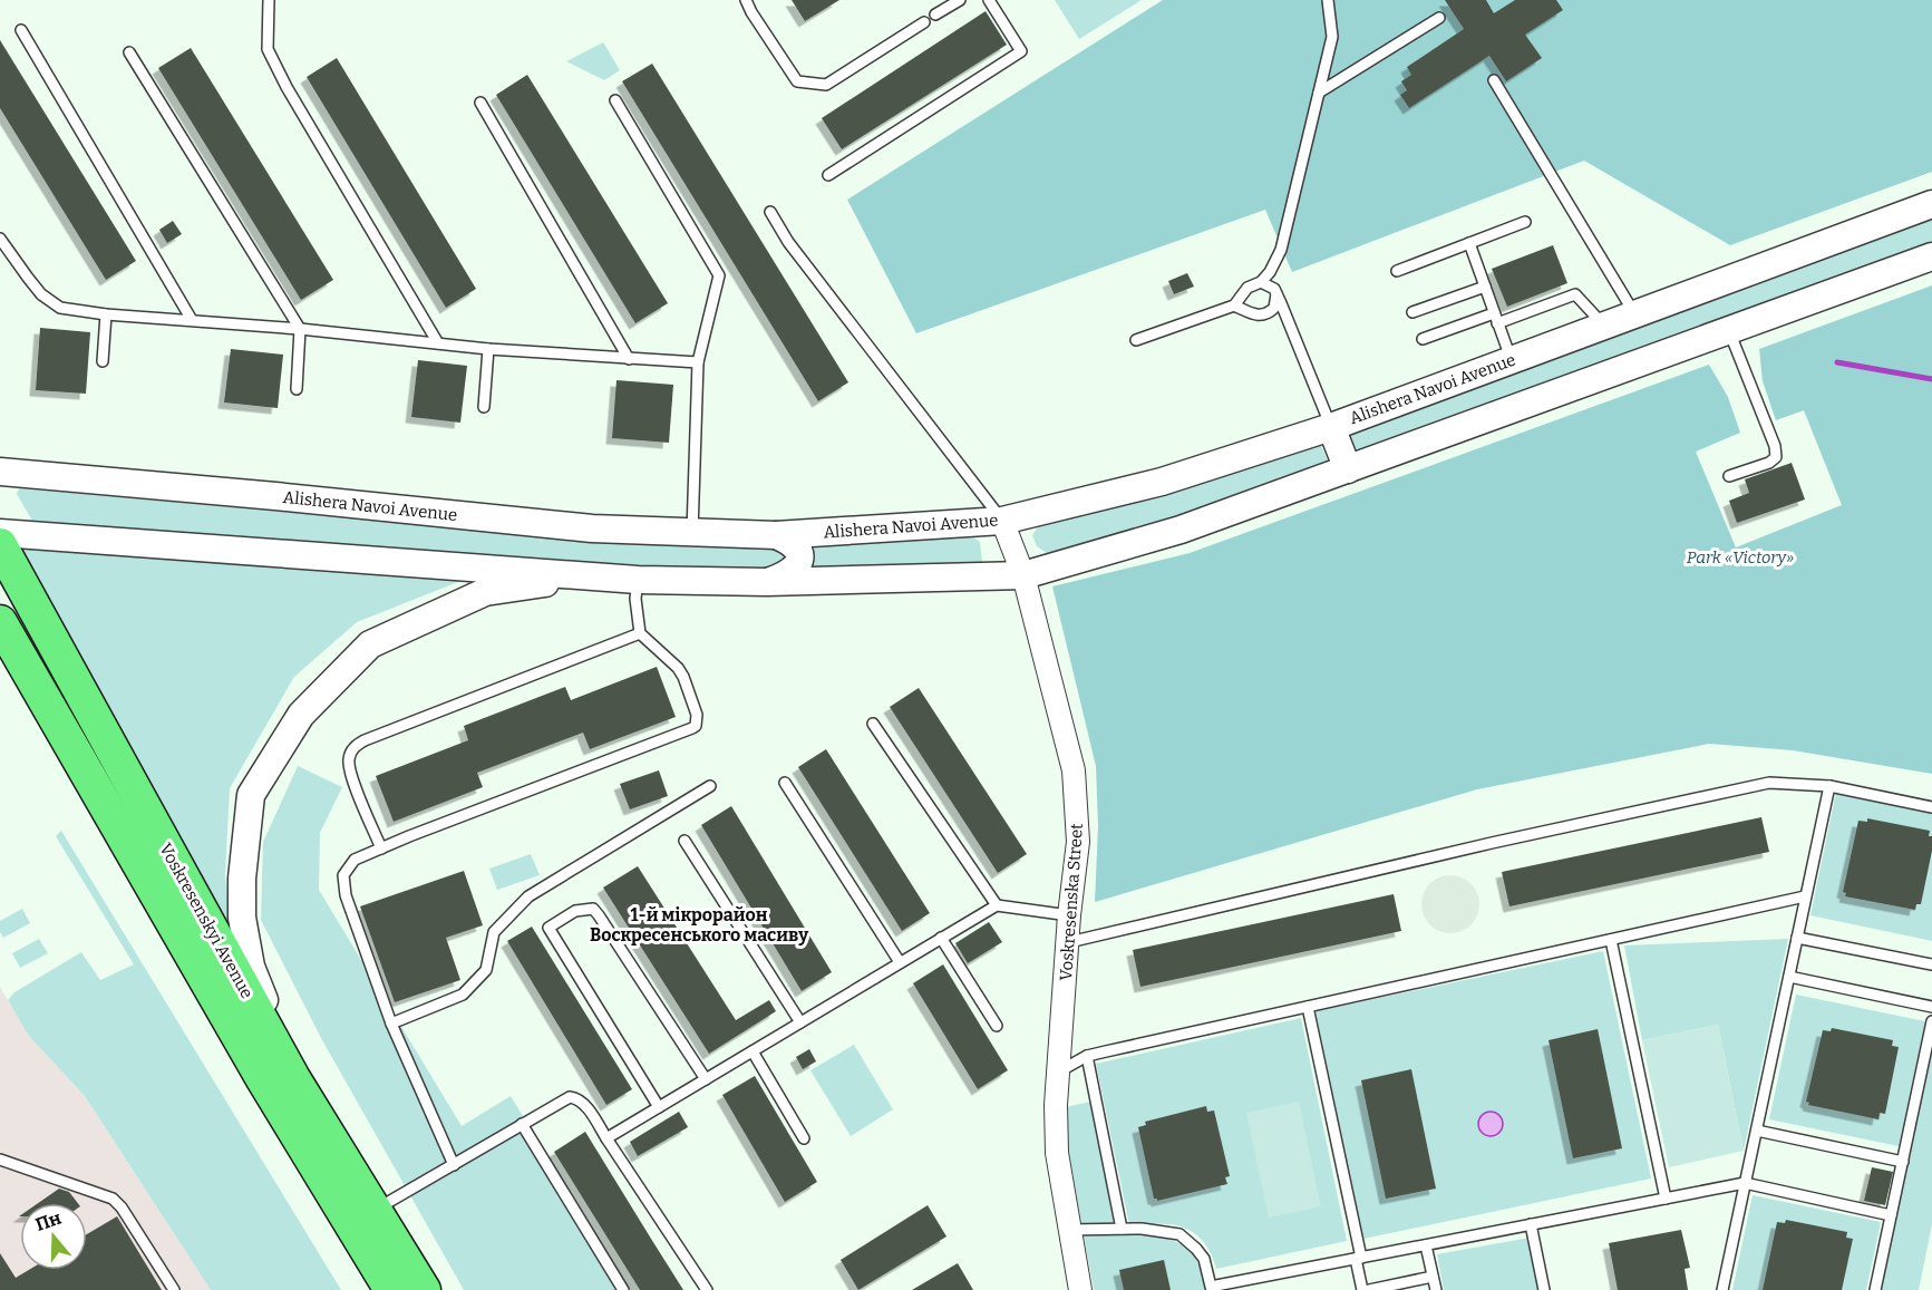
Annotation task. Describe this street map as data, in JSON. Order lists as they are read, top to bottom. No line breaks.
{"streets":{"main road":["Voskresenskyi Avenue"],"street":["Alishera Navoi Avenue","Voskresenska Street"]},"crossings":[["Alishera Navoi Avenue","Voskresenska Street"]],"districts":["1-й мікрорайон Воскресенського масиву"],"parks":["Park «Victory»"],"north":"top"}
